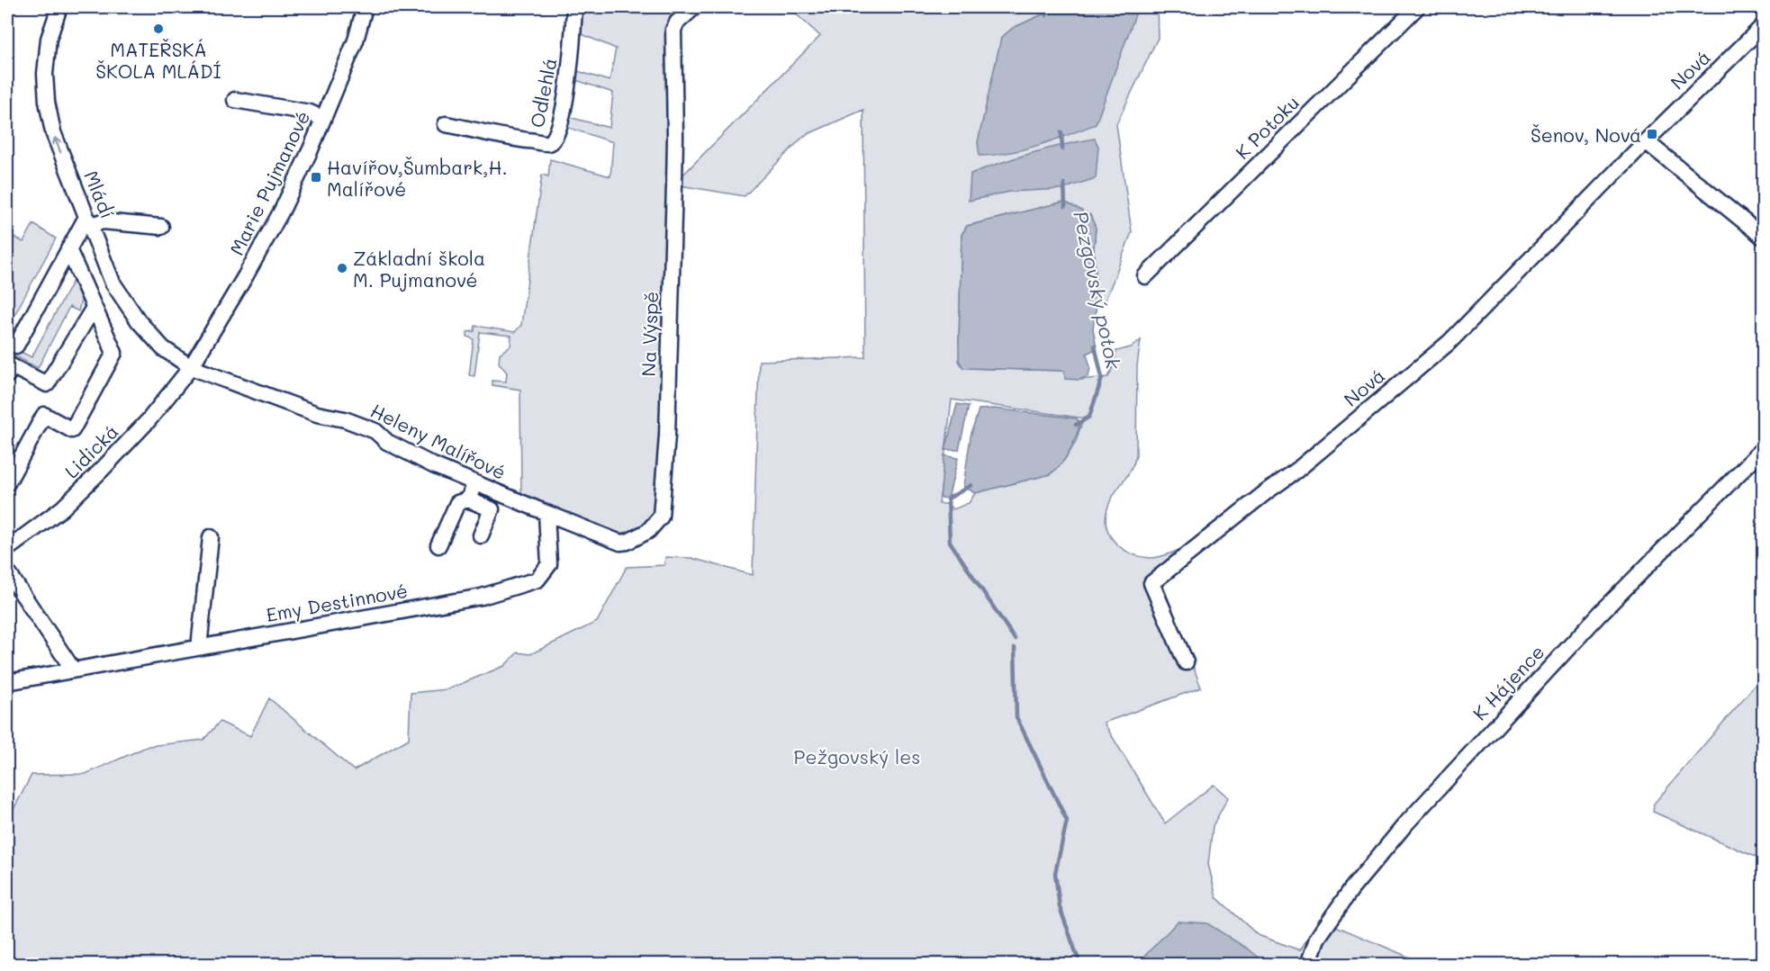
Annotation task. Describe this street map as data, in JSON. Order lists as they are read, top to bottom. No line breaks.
{"streets":{"street":["Nová","Odlehlá","K Potoku","Marie Pujmanové","Mládí","Na Výspě","Heleny Malířové","Lidická","Emy Destinnové","K Hájence"]},"crossings":[["Marie Pujmanové","Mládí"],["Marie Pujmanové","Heleny Malířové"],["Marie Pujmanové","Lidická"],["Mládí","Heleny Malířové"],["Mládí","Lidická"],["Na Výspě","Heleny Malířové"],["Na Výspě","Emy Destinnové"],["Heleny Malířové","Lidická"],["Heleny Malířové","Emy Destinnové"]],"one_way":["Mládí"],"water":["Pezgovský potok"],"parks":["Pežgovský les"],"places":{"other":["MATEŘSKÁ ŠKOLA MLÁDÍ","Základní škola M. Pujmanové"],"transit":["Šenov, Nová","Havířov,Šumbark,H. Malířové"]}}
